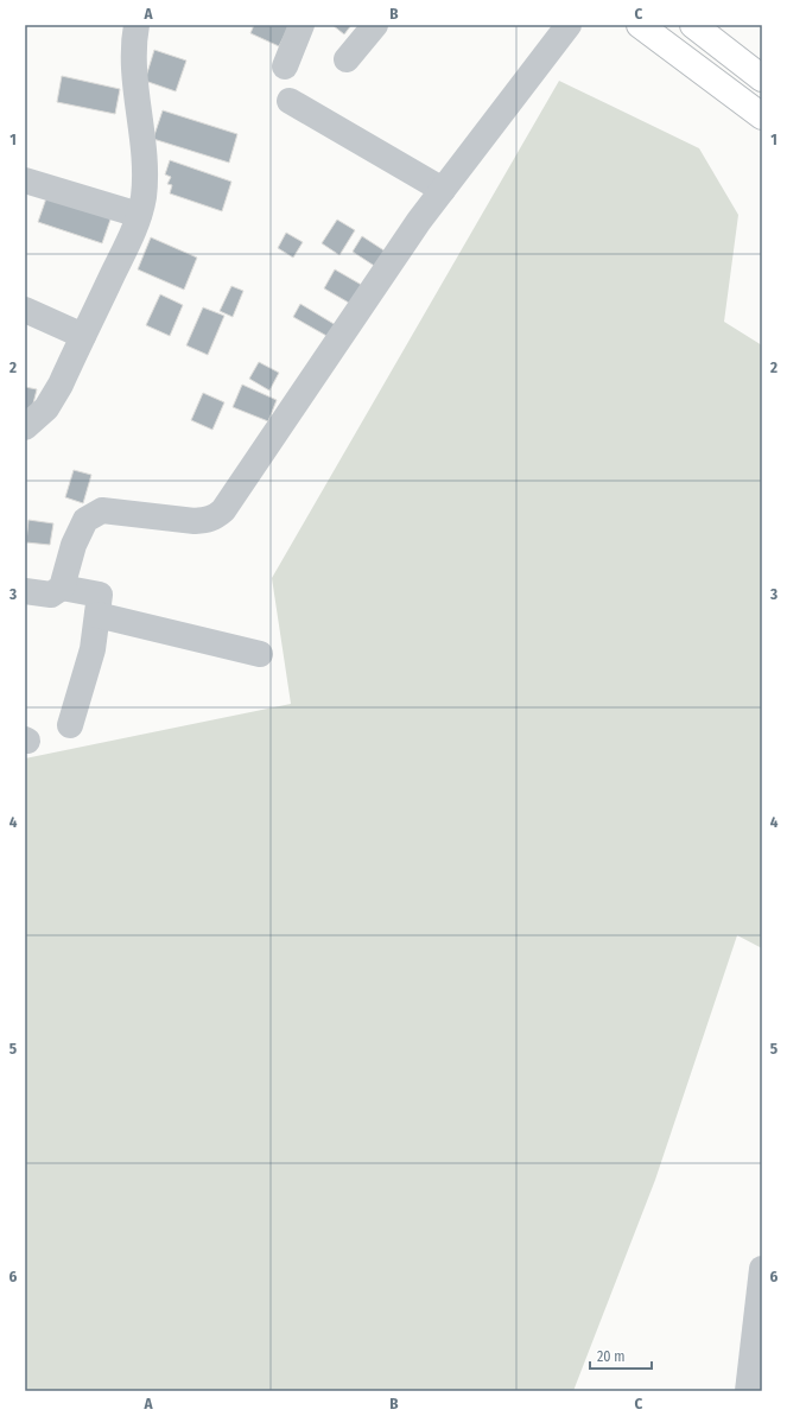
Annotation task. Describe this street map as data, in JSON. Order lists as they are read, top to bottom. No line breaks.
{"scale_bar":"20 m","grid":{"columns":["A","B","C"],"rows":["1","2","3","4","5","6"]}}
